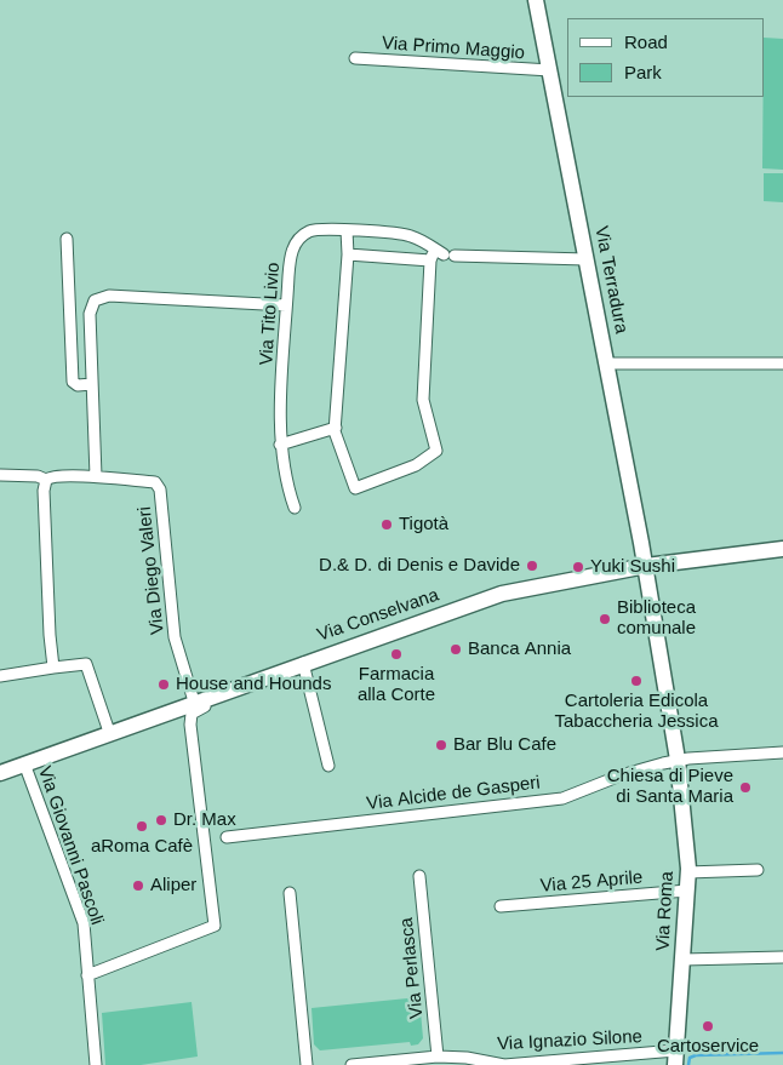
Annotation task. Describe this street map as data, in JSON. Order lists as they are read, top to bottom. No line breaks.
{"streets":{"main road":["Via Terradura","Via Conselvana","Via Roma"],"street":["Via Primo Maggio","Via Tito Livio","Via Diego Valeri","Via Alcide de Gasperi","Via Giovanni Pascoli","Via 25 Aprile","Via Perlasca","Via Ignazio Silone"]},"crossings":[["Via Primo Maggio","Via Terradura"],["Via Terradura","Via Tito Livio"],["Via Terradura","Via Conselvana"],["Via Terradura","Via Roma"],["Via Diego Valeri","Via Conselvana"],["Via Conselvana","Via Giovanni Pascoli"],["Via Conselvana","Via Roma"],["Via Alcide de Gasperi","Via Roma"],["Via 25 Aprile","Via Roma"],["Via Roma","Via Ignazio Silone"]],"places":["Tigotà","D.& D. di Denis e Davide","Yuki Sushi","Biblioteca comunale","Banca Annia","Farmacia alla Corte","Cartoleria Edicola Tabaccheria Jessica","House and Hounds","Bar Blu Cafe","Chiesa di Pieve di Santa Maria","Dr. Max","aRoma Cafè","Aliper","Cartoservice"],"legend":["Road","Park"]}
